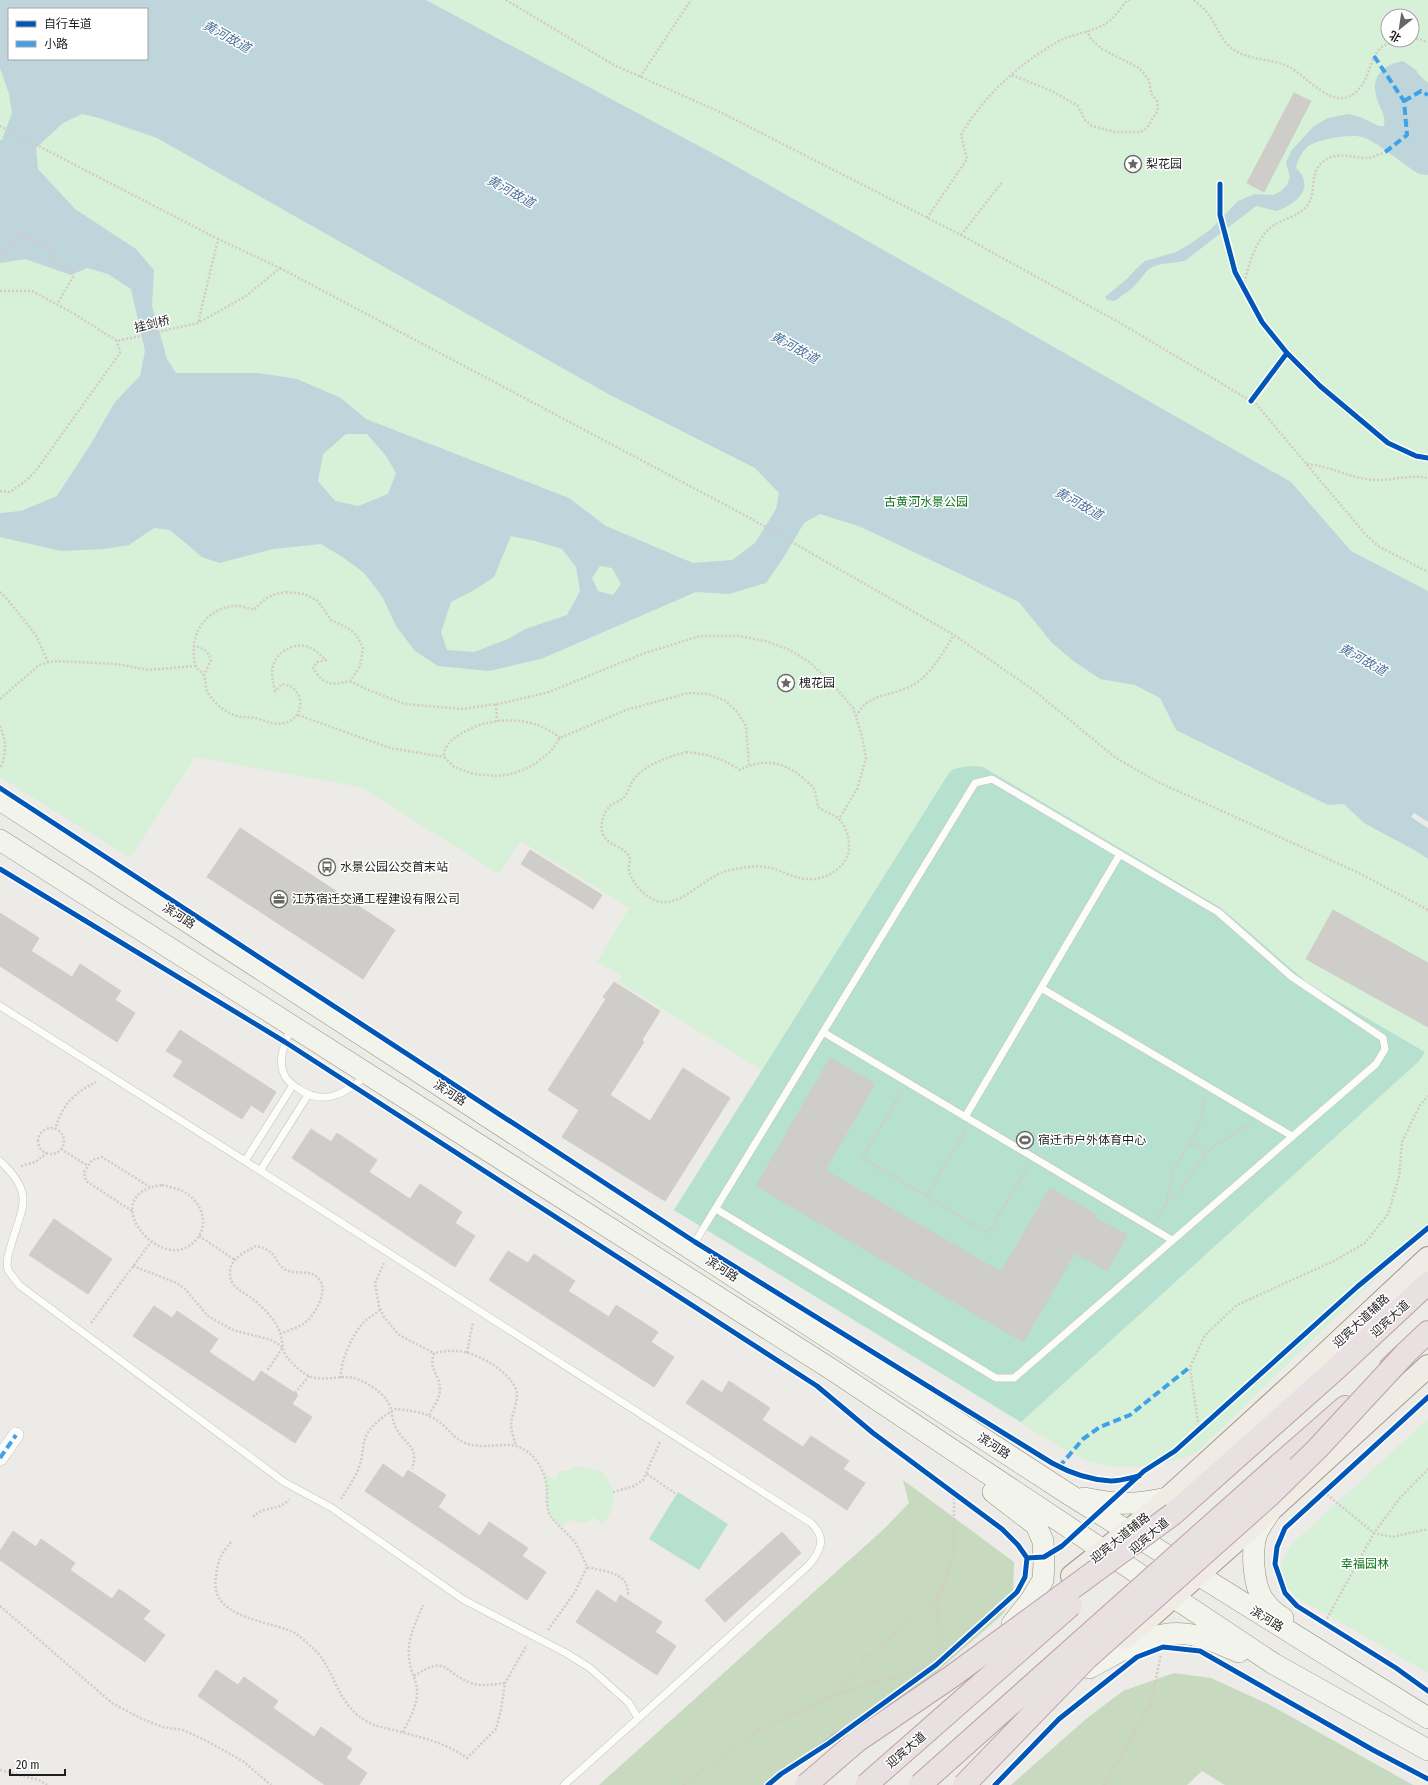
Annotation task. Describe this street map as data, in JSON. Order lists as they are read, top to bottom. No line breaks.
{"streets":{"highway":["迎宾大道"],"main road":["滨河路","迎宾大道辅路"],"path":["挂剑桥"]},"crossings":[["滨河路","迎宾大道辅路"],["迎宾大道","迎宾大道辅路"]],"water":["黄河故道"],"parks":["古黄河水景公园","幸福园林"],"places":{"place":["梨花园","槐花园"],"bus stop":["水景公园公交首末站"],"office":["江苏宿迁交通工程建设有限公司"],"sports":["宿迁市户外体育中心"]},"legend":["自行车道","小路"],"scale_bar":"20 m","north":"bottom left"}
